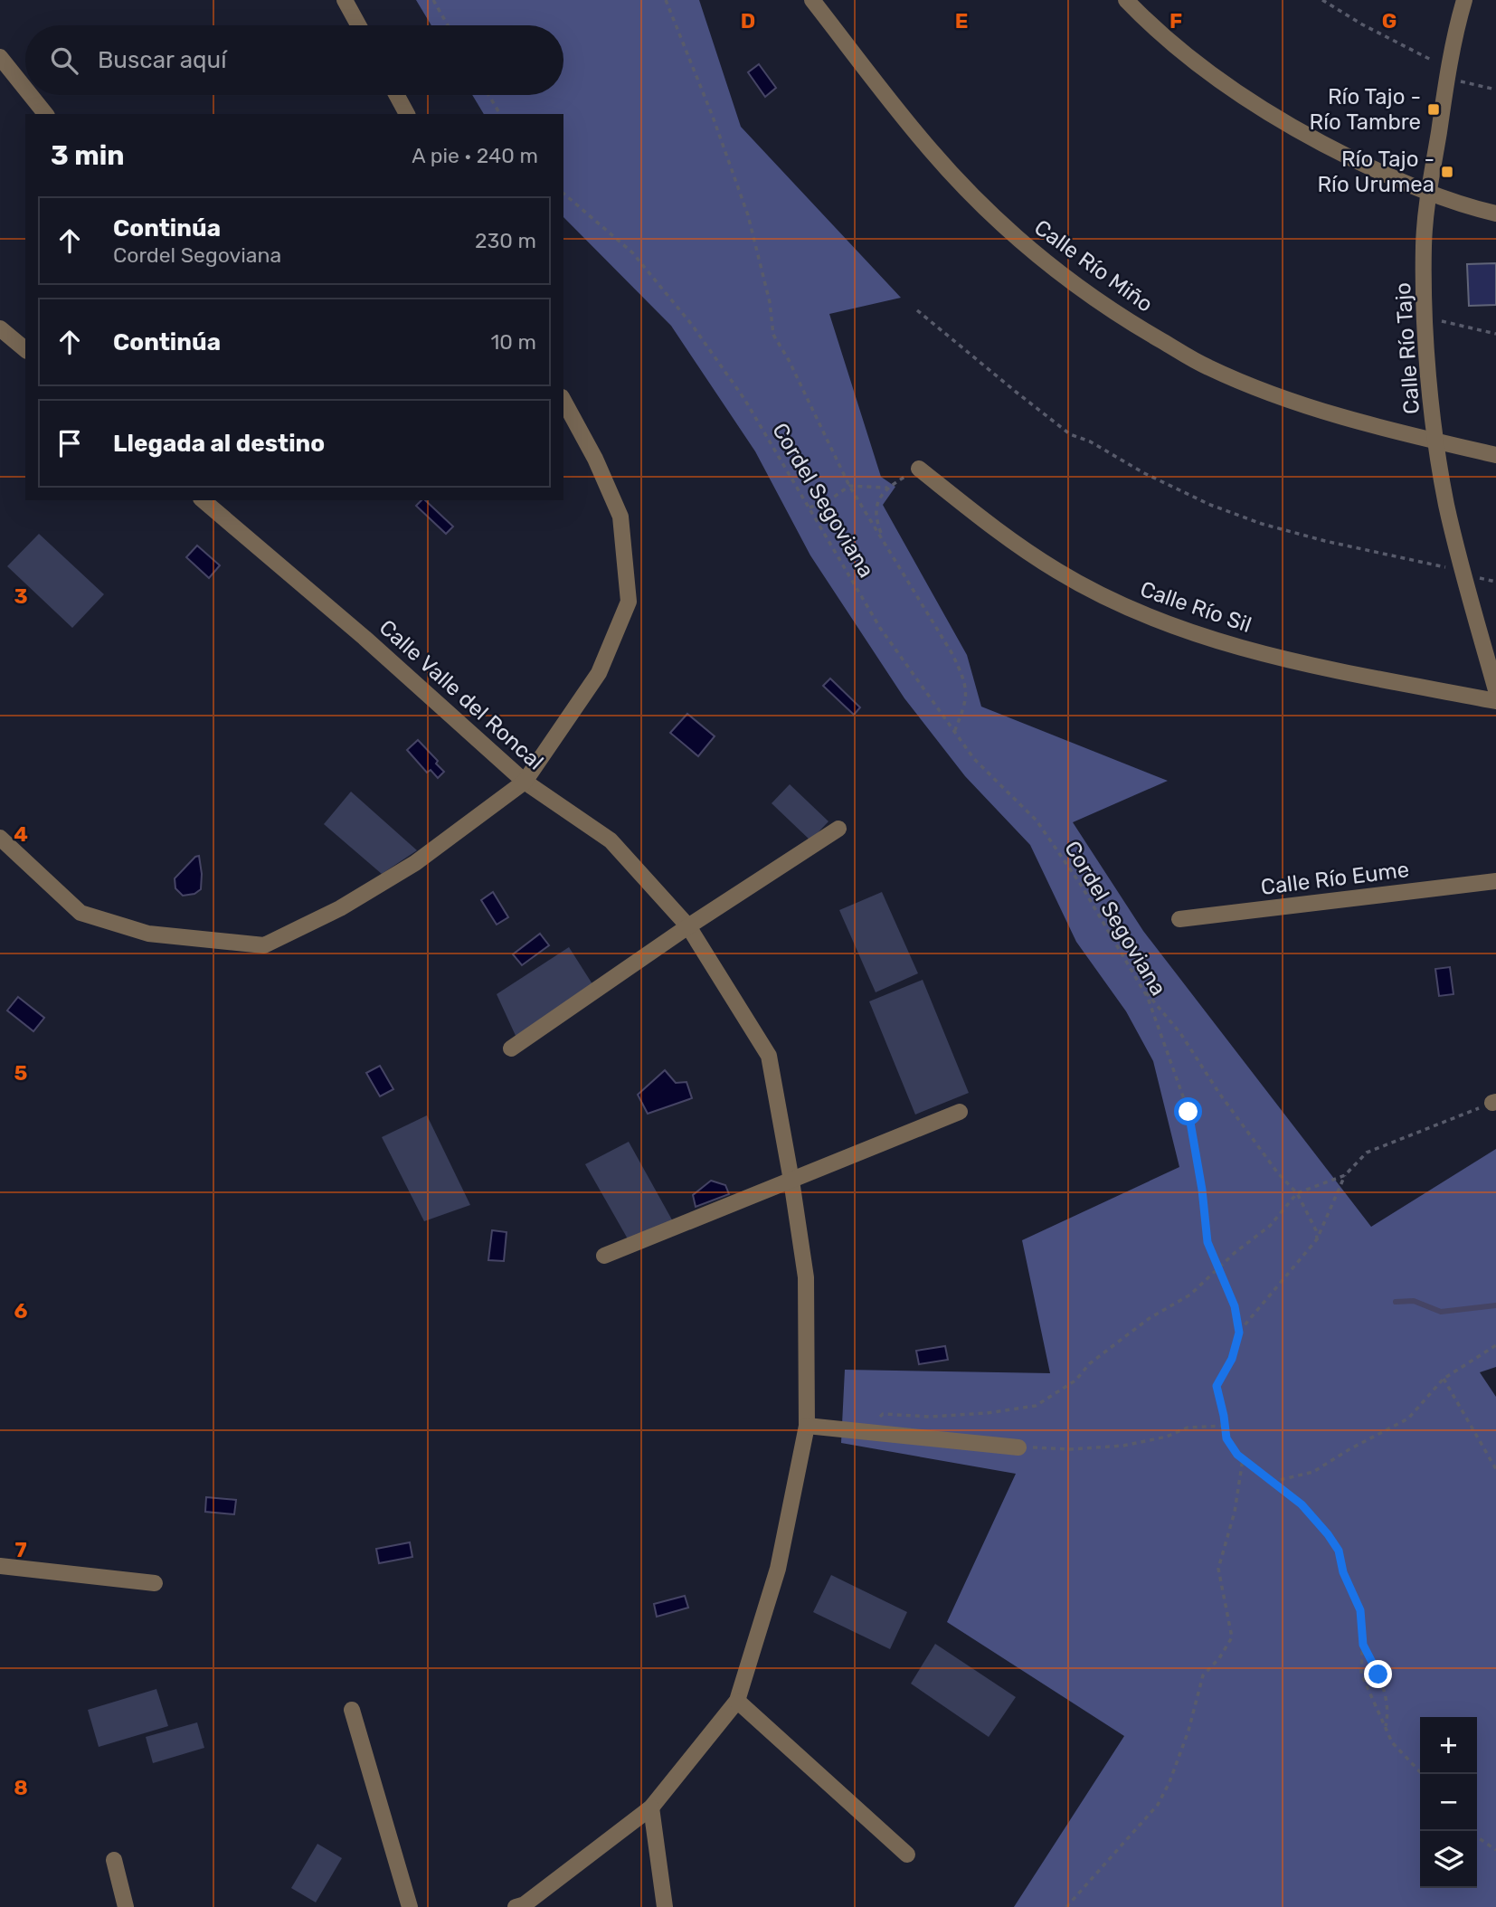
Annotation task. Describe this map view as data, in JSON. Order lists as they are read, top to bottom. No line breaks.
{"streets":{"street":["Calle Río Miño","Calle Río Tajo","Calle Río Sil","Calle Valle del Roncal","Calle Río Eume"],"path":["Cordel Segoviana"]},"crossings":[["Calle Río Miño","Calle Río Tajo"]],"places":{"transit":["Río Tajo - Río Tambre","Río Tajo - Río Urumea"]},"page":{"search":"Buscar aquí","heading":["3 min","A pie · 240 m"],"list":[["Continúa","Cordel Segoviana","230 m"],["Continúa","10 m"],"Llegada al destino"],"map_buttons":["+","−"]},"grid":{"columns":["D","E","F","G"],"rows":["3","4","5","6","7","8"]}}
